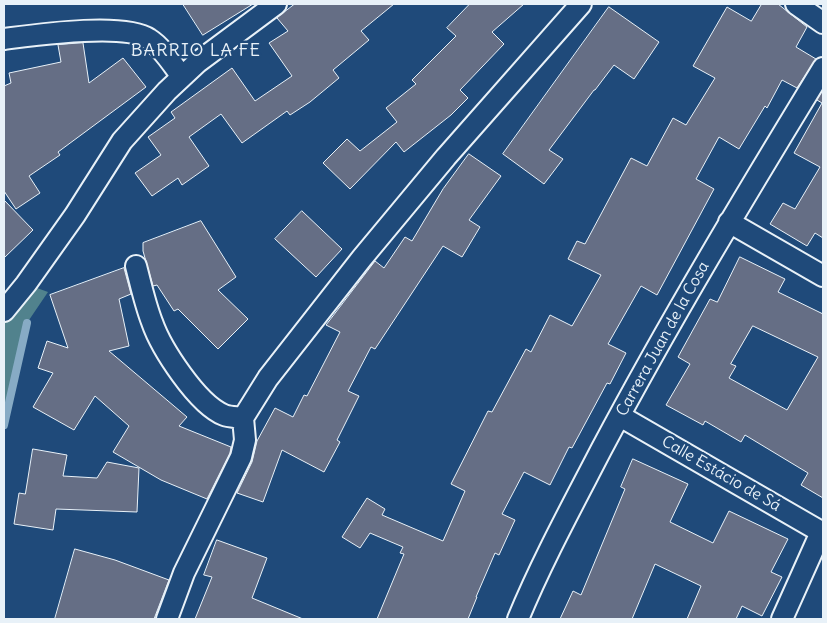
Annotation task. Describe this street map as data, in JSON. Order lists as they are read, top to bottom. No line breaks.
{"streets":{"street":["Carrera Juan de la Cosa","Calle Estácio de Sá"]},"crossings":[["Carrera Juan de la Cosa","Calle Estácio de Sá"]],"districts":["BARRIO LA FE"]}
